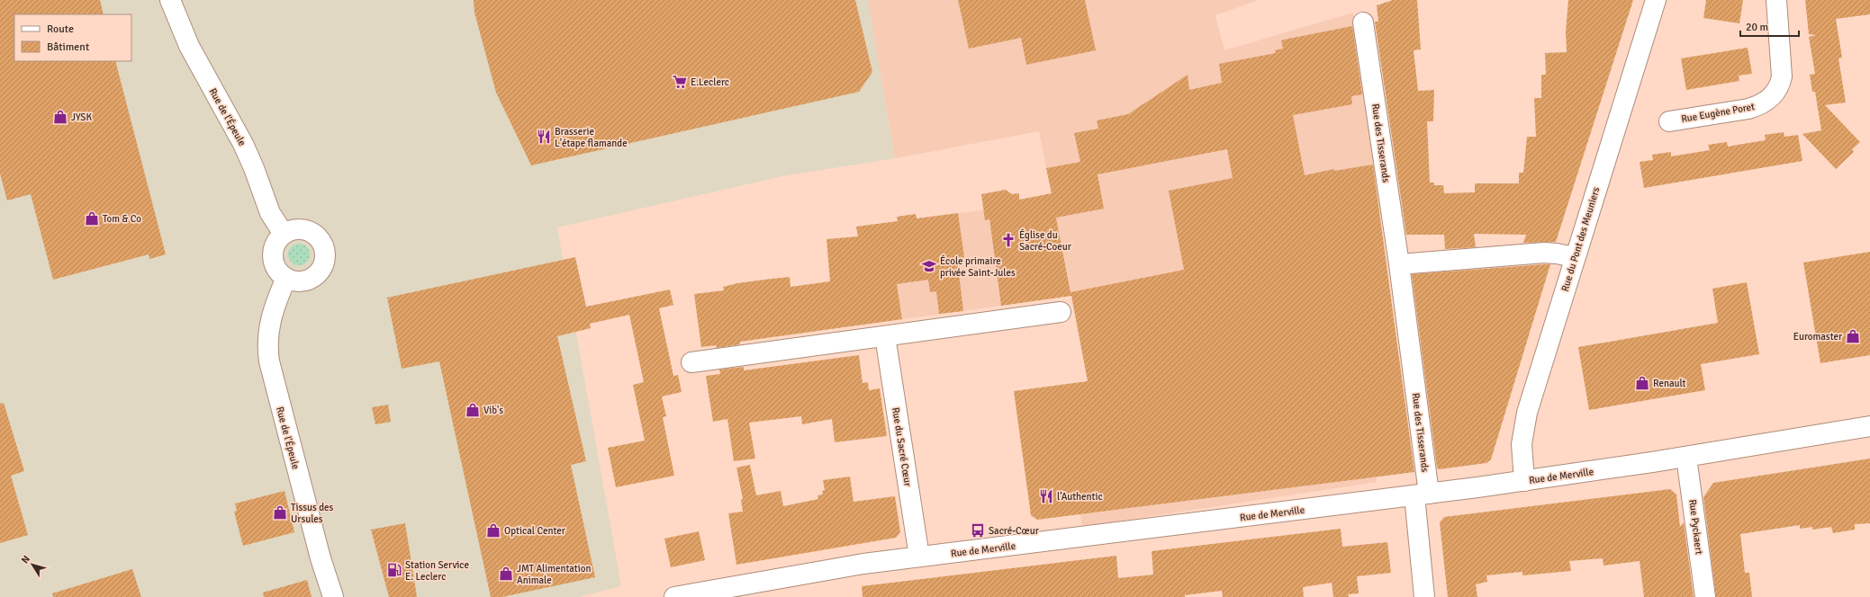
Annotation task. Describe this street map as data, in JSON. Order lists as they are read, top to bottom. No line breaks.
{"streets":{"street":["Rue Eugène Poret","Rue de l'Épeule","Rue des Tisserands","Rue du Pont des Meuniers","Rue du Sacré Cœur","Rue de Merville","Rue Pyckaert"]},"crossings":[["Rue des Tisserands","Rue de Merville"],["Rue du Pont des Meuniers","Rue de Merville"],["Rue du Sacré Cœur","Rue de Merville"],["Rue de Merville","Rue Pyckaert"]],"places":{"supermarket":["E.Leclerc"],"shop":["JYSK","Tom & Co","Euromaster","Renault","Vib's","Tissus des Ursules","Optical Center","JMT Alimentation Animale"],"restaurant":["Brasserie L'étape flamande","l’Authentic"],"church":["Église du Sacré-Coeur"],"school or university":["École primaire privée Saint-Jules"],"bus stop":["Sacré-Cœur"],"fuel station":["Station Service E. Leclerc"]},"legend":["Route","Bâtiment"],"scale_bar":"20 m","north":"top left"}
